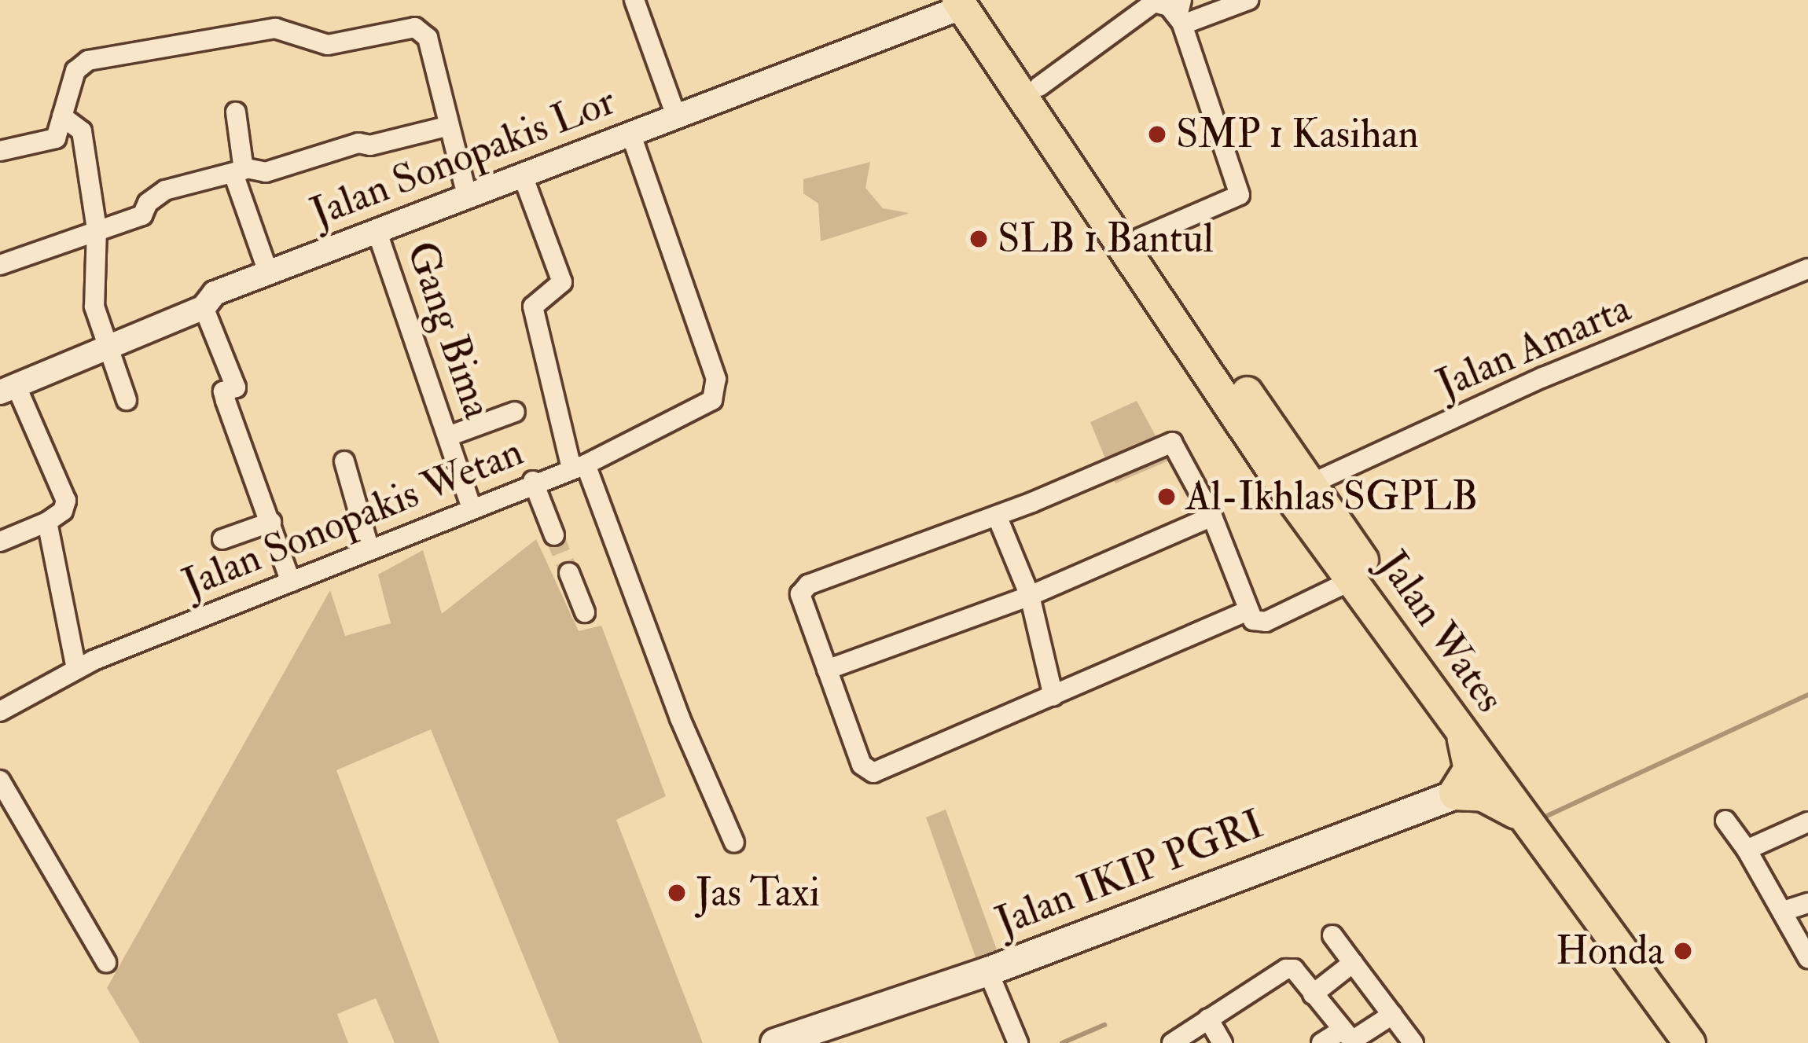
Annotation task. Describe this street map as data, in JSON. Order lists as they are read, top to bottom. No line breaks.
{"streets":{"main road":["Jalan Wates","Jalan IKIP PGRI"],"street":["Jalan Sonopakis Lor","Gang Bima","Jalan Amarta","Jalan Sonopakis Wetan"]},"crossings":[["Jalan Sonopakis Lor","Gang Bima"],["Jalan Sonopakis Lor","Jalan Sonopakis Wetan"],["Jalan Sonopakis Lor","Jalan Wates"],["Gang Bima","Jalan Sonopakis Wetan"],["Jalan Amarta","Jalan Wates"],["Jalan Wates","Jalan IKIP PGRI"]],"places":["SMP 1 Kasihan","SLB 1 Bantul","Al-Ikhlas SGPLB","Jas Taxi","Honda"]}
